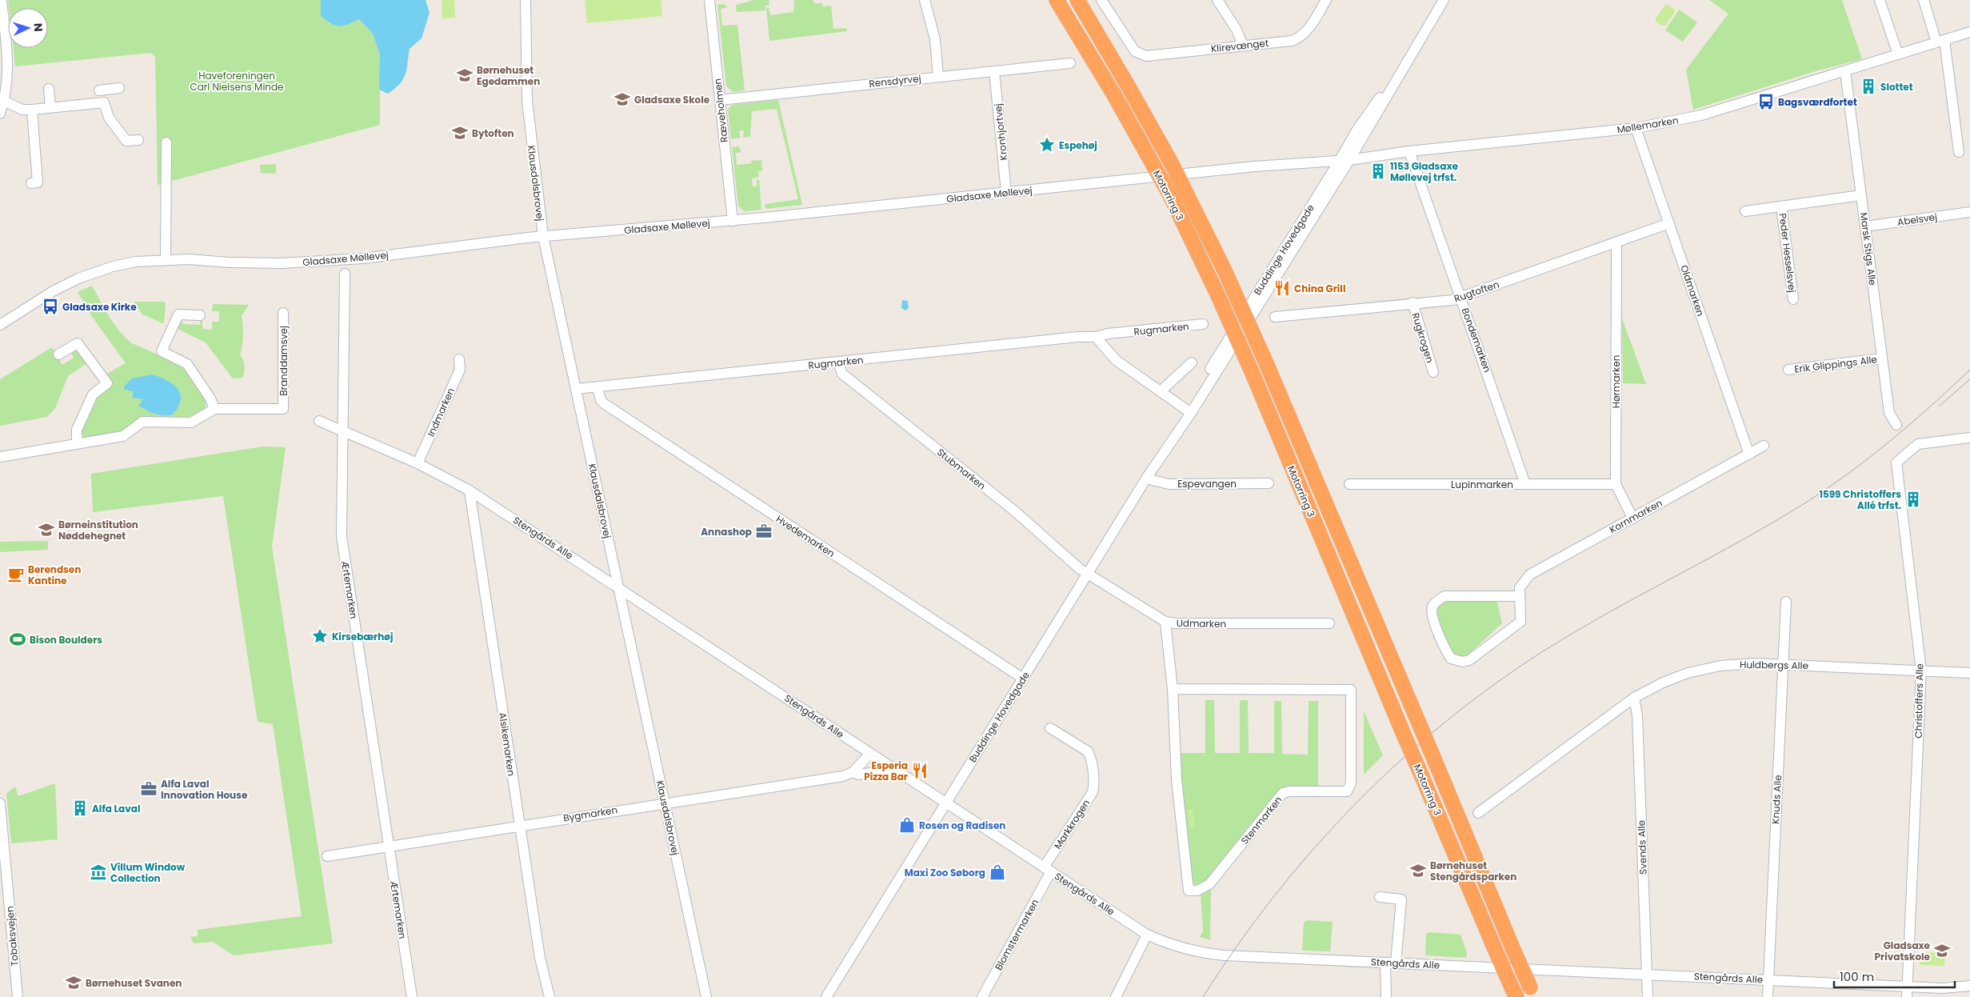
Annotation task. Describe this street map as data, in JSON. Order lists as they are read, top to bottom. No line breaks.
{"streets":{"highway":["Motorring 3"],"street":["Klirevænget","Rensdyrvej","Ræveholmen","Møllemarken","Kronhjortvej","Klausdalsbrovej","Gladsaxe Møllevej","Abelsvej","Marsk Stigs Alle","Buddinge Hovedgade","Peder Hesselsvej","Oldmarken","Rugtoften","Rugmarken","Rugkrogen","Bondemarken","Branddamsvej","Erik Glippings Alle","Hørmarken","Indmarken","Stubmarken","Espevangen","Lupinmarken","Kornmarken","Hvedemarken","Stengårds Alle","Ærtemarken","Udmarken","Huldbergs Alle","Christoffers Alle","Alsikemarken","Knuds Alle","Bygmarken","Stenmarken","Markkrogen","Svends Alle","Blomstermarken","Tobaksvejen"]},"crossings":[["Rensdyrvej","Ræveholmen"],["Rensdyrvej","Kronhjortvej"],["Ræveholmen","Gladsaxe Møllevej"],["Møllemarken","Gladsaxe Møllevej"],["Møllemarken","Marsk Stigs Alle"],["Møllemarken","Buddinge Hovedgade"],["Møllemarken","Oldmarken"],["Møllemarken","Bondemarken"],["Kronhjortvej","Gladsaxe Møllevej"],["Klausdalsbrovej","Gladsaxe Møllevej"],["Klausdalsbrovej","Rugmarken"],["Klausdalsbrovej","Stengårds Alle"],["Klausdalsbrovej","Bygmarken"],["Gladsaxe Møllevej","Buddinge Hovedgade"],["Abelsvej","Marsk Stigs Alle"],["Marsk Stigs Alle","Peder Hesselsvej"],["Marsk Stigs Alle","Erik Glippings Alle"],["Buddinge Hovedgade","Stubmarken"],["Buddinge Hovedgade","Espevangen"],["Buddinge Hovedgade","Hvedemarken"],["Buddinge Hovedgade","Stengårds Alle"],["Buddinge Hovedgade","Udmarken"],["Oldmarken","Rugtoften"],["Oldmarken","Kornmarken"],["Rugtoften","Rugkrogen"],["Rugtoften","Bondemarken"],["Rugtoften","Hørmarken"],["Rugmarken","Stubmarken"],["Rugmarken","Hvedemarken"],["Bondemarken","Lupinmarken"],["Hørmarken","Lupinmarken"],["Hørmarken","Kornmarken"],["Indmarken","Stengårds Alle"],["Stubmarken","Udmarken"],["Stengårds Alle","Ærtemarken"],["Stengårds Alle","Christoffers Alle"],["Stengårds Alle","Alsikemarken"],["Stengårds Alle","Knuds Alle"],["Stengårds Alle","Bygmarken"],["Stengårds Alle","Markkrogen"],["Stengårds Alle","Svends Alle"],["Stengårds Alle","Blomstermarken"],["Ærtemarken","Bygmarken"],["Udmarken","Stenmarken"],["Huldbergs Alle","Christoffers Alle"],["Huldbergs Alle","Knuds Alle"],["Huldbergs Alle","Svends Alle"],["Alsikemarken","Bygmarken"],["Markkrogen","Blomstermarken"]],"parks":["Haveforeningen Carl Nielsens Minde"],"places":{"school or university":["Børnehuset Egedammen","Gladsaxe Skole","Bytoften","Børneinstitution Nøddehegnet","Børnehuset Stengårdsparken","Gladsaxe Privatskole","Børnehuset Svanen"],"building":["Slottet","1153 Gladsaxe Møllevej trfst.","1599 Christoffers Allé trfst.","Alfa Laval"],"bus stop":["Bagsværdfortet","Gladsaxe Kirke"],"place":["Espehøj","Kirsebærhøj"],"restaurant":["China Grill","Esperia Pizza Bar"],"office":["Annashop","Alfa Laval Innovation House"],"cafe":["Berendsen Kantine"],"sports":["Bison Boulders"],"shop":["Rosen og Radisen","Maxi Zoo Søborg"],"museum":["Villum Window Collection"]},"scale_bar":"100 m","north":"right"}
